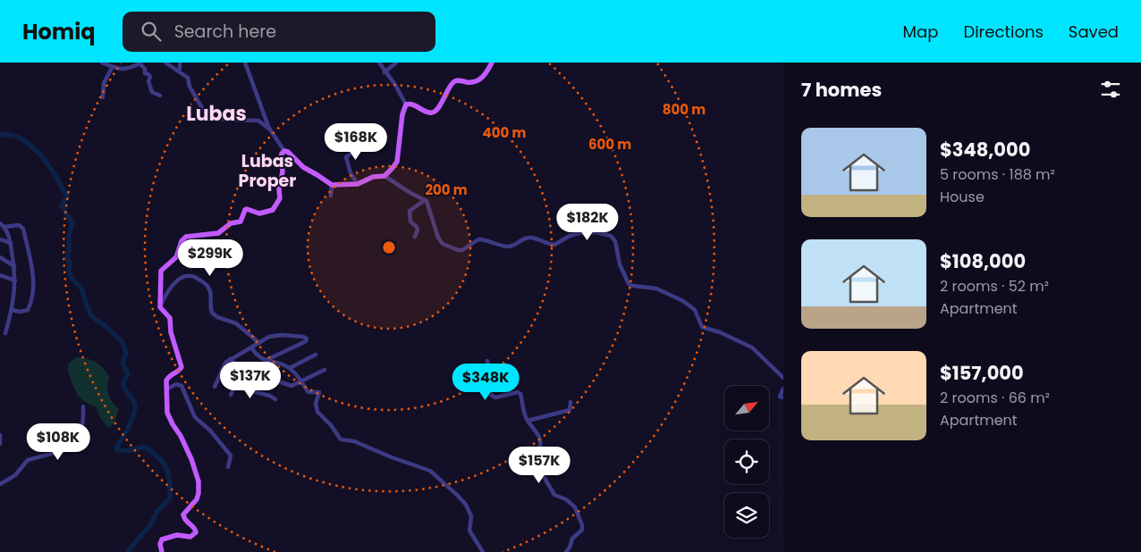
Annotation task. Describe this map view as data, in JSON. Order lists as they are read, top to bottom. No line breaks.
{"districts":["Lubas","Lubas Proper"],"north":"top right","page":{"header":"Homiq","search":"Search here","nav":["Map","Directions","Saved"],"heading":"7 homes","list":[{"name":"$348,000","note":"5 rooms · 188 m² · House"},{"name":"$108,000","note":"2 rooms · 52 m² · Apartment"},{"name":"$157,000","note":"2 rooms · 66 m² · Apartment"}],"price":["$168K","$182K","$299K","$137K","$348K","$108K","$157K"]},"rings":["800 m","400 m","600 m","200 m"]}
